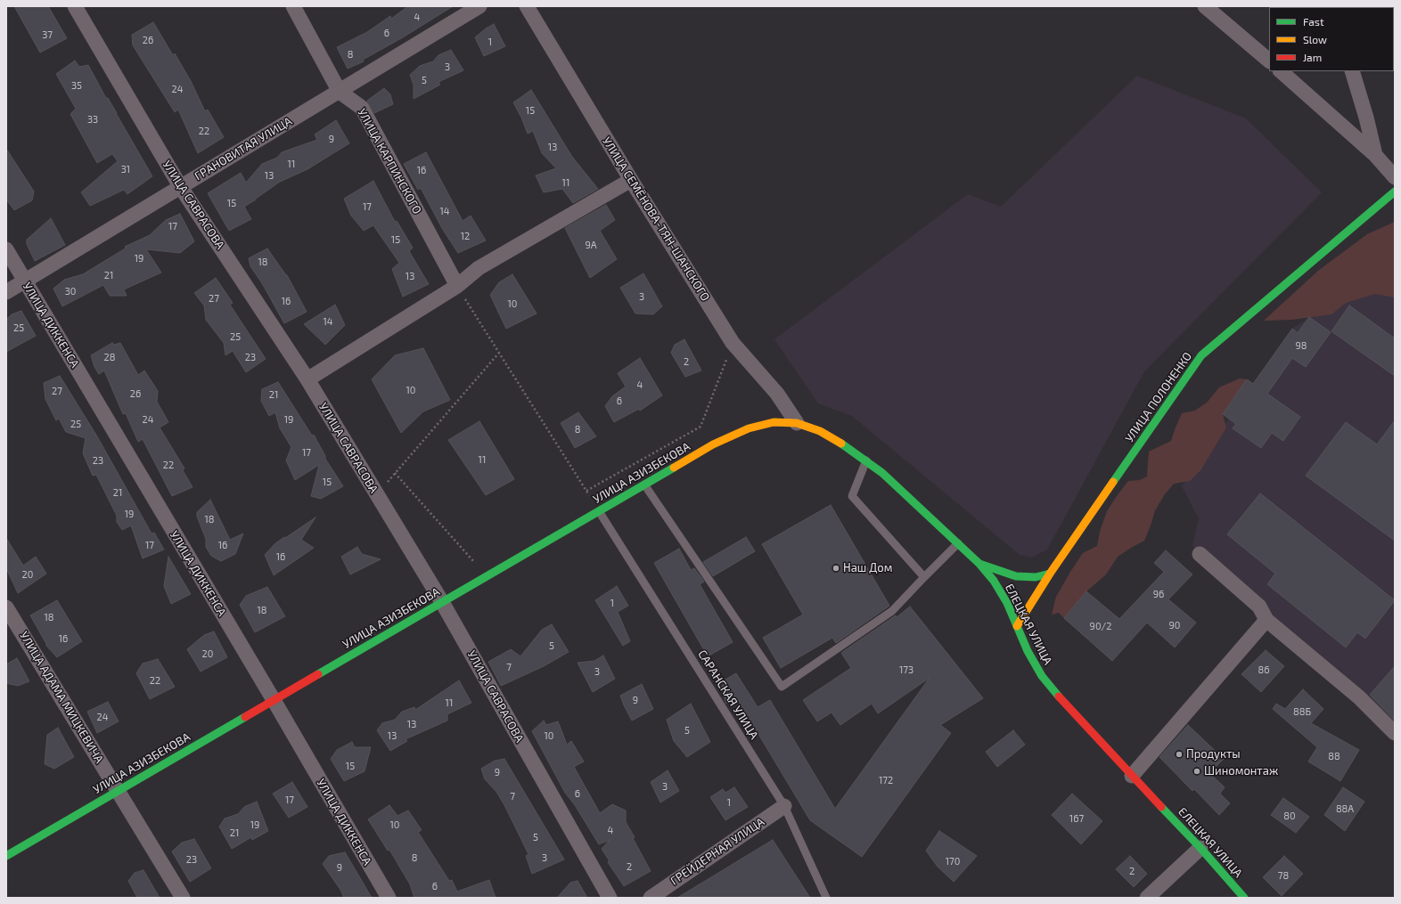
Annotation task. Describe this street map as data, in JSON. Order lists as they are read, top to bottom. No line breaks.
{"streets":{"main road":["УЛИЦА ПОЛОНЕНКО","УЛИЦА АЗИЗБЕКОВА","ЕЛЕЦКАЯ УЛИЦА"],"street":["ГРАНОВИТАЯ УЛИЦА","УЛИЦА КАРПИНСКОГО","УЛИЦА САВРАСОВА","УЛИЦА СЕМЁНОВА-ТЯН-ШАНСКОГО","УЛИЦА ДИККЕНСА","УЛИЦА АДАМА МИЦКЕВИЧА","ГРЕЙДЕРНАЯ УЛИЦА"],"lane":["САРАНСКАЯ УЛИЦА"]},"crossings":[["ГРАНОВИТАЯ УЛИЦА","УЛИЦА КАРПИНСКОГО"],["ГРАНОВИТАЯ УЛИЦА","УЛИЦА САВРАСОВА"],["ГРАНОВИТАЯ УЛИЦА","УЛИЦА ДИККЕНСА"],["УЛИЦА САВРАСОВА","УЛИЦА АЗИЗБЕКОВА"],["УЛИЦА СЕМЁНОВА-ТЯН-ШАНСКОГО","УЛИЦА АЗИЗБЕКОВА"],["УЛИЦА СЕМЁНОВА-ТЯН-ШАНСКОГО","ЕЛЕЦКАЯ УЛИЦА"],["УЛИЦА ДИККЕНСА","УЛИЦА АЗИЗБЕКОВА"],["УЛИЦА ПОЛОНЕНКО","ЕЛЕЦКАЯ УЛИЦА"],["УЛИЦА АЗИЗБЕКОВА","ЕЛЕЦКАЯ УЛИЦА"],["УЛИЦА АЗИЗБЕКОВА","САРАНСКАЯ УЛИЦА"],["УЛИЦА АЗИЗБЕКОВА","УЛИЦА АДАМА МИЦКЕВИЧА"],["САРАНСКАЯ УЛИЦА","ГРЕЙДЕРНАЯ УЛИЦА"]],"places":["Наш Дом","Продукты","Шиномонтаж"],"house_numbers":["4","6","37","26","1","8","3","5","35","24","15","33","22","9","13","11","31","16","13","11","15","17","14","17","12","15","9А","19","18","21","13","30","3","27","16","10","14","25","25","98","28","23","2","4","10","27","26","21","6","24","19","25","8","17","11","23","22","15","21","19","18","17","16","16","20","96","1","18","18","90","90/2","16","5","20","7","173","86","3","22","9","11","88Б","24","13","5","13","10","88","15","9","172","3","6","7","17","1","88А","80","167","19","10","4","21","5","8","3","23","170","2","9","2","78","6"],"legend":["Fast","Slow","Jam"]}
